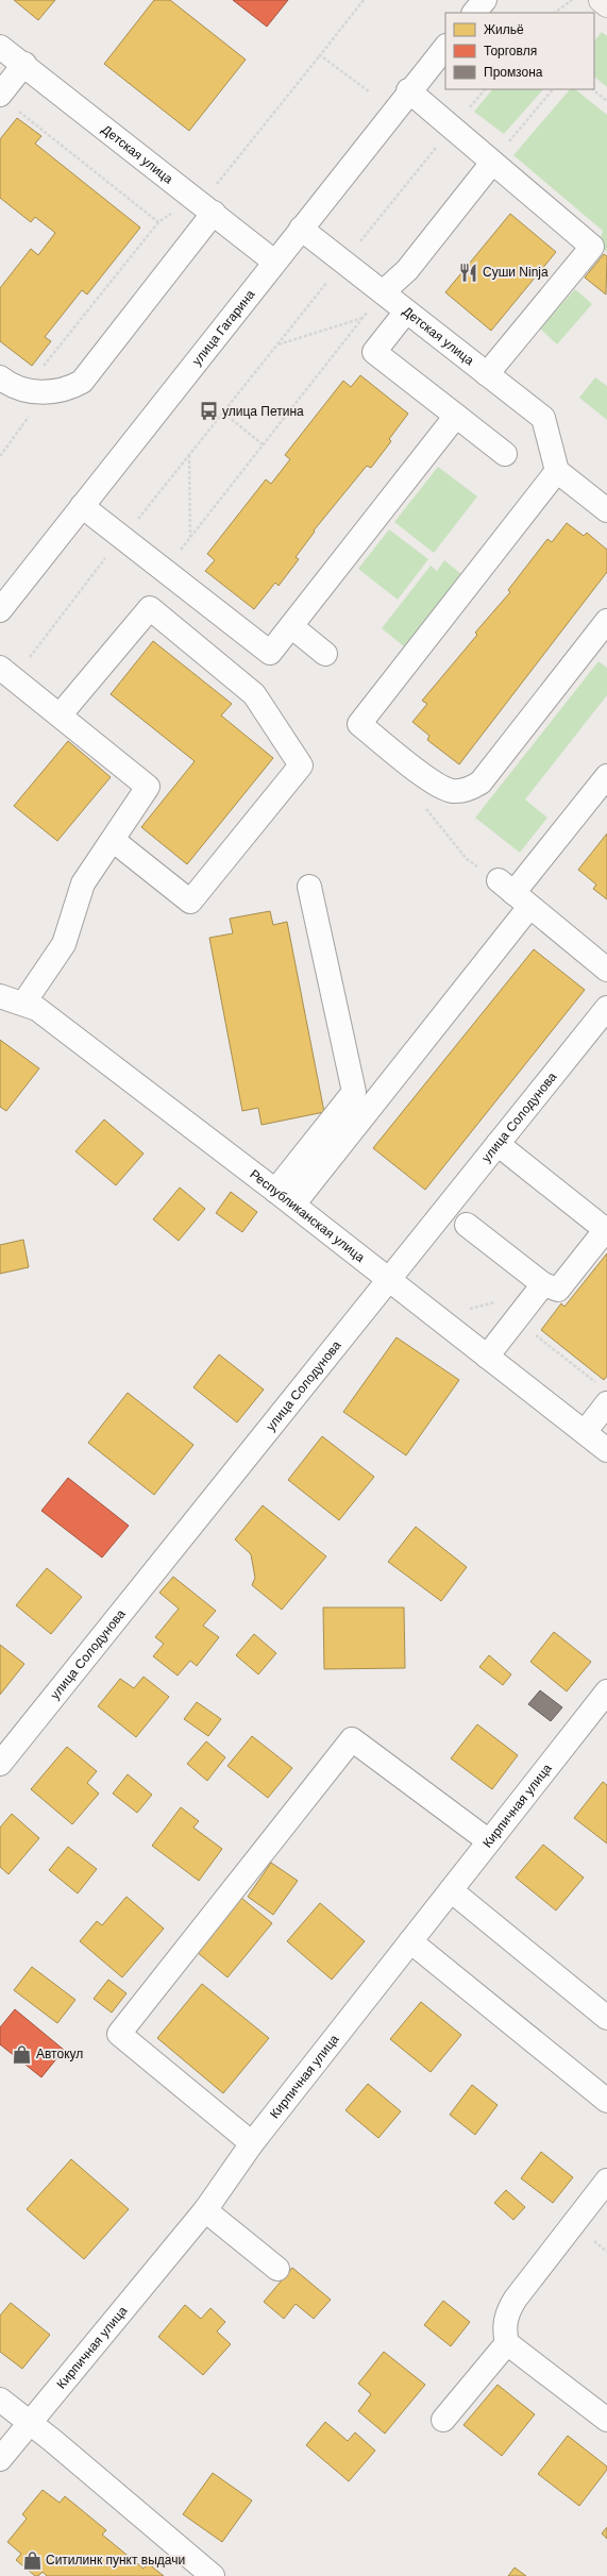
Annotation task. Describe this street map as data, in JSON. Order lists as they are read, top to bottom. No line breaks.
{"streets":{"street":["Детская улица","улица Гагарина","улица Солодунова","Республиканская улица","Кирпичная улица"]},"crossings":[["Детская улица","улица Гагарина"],["улица Солодунова","Республиканская улица"]],"places":{"restaurant":["Суши Ninja"],"bus stop":["улица Петина"],"shop":["Автокул","Ситилинк пункт выдачи"]},"legend":["Жильё","Торговля","Промзона"]}
